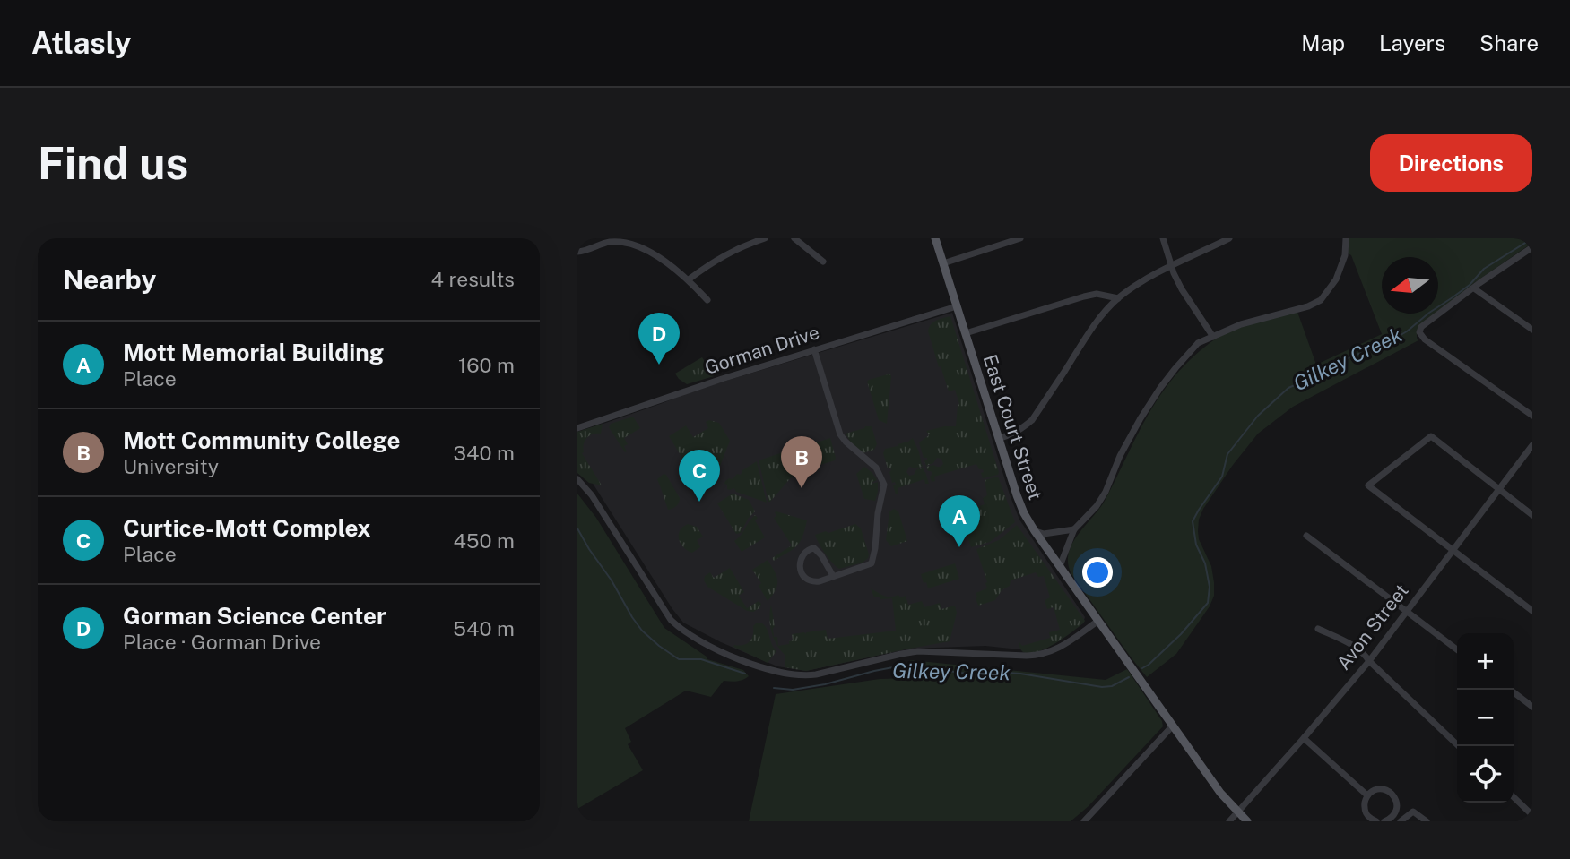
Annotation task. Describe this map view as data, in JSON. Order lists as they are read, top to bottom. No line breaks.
{"streets":{"main road":["East Court Street"],"street":["Gorman Drive","Avon Street"]},"crossings":[["Gorman Drive","East Court Street"],["East Court Street","Avon Street"]],"water":["Gilkey Creek"],"north":"left","page":{"header":"Atlasly","nav":["Map","Layers","Share"],"buttons":"Directions","title":"Find us","heading":["Nearby","4 results"],"pins":["D","B","C","A"],"list":[{"mark":"A","name":"Mott Memorial Building","note":"Place","value":"160 m"},{"mark":"B","name":"Mott Community College","note":"University","value":"340 m"},{"mark":"C","name":"Curtice-Mott Complex","note":"Place","value":"450 m"},{"mark":"D","name":"Gorman Science Center","note":"Place · Gorman Drive","value":"540 m"}],"map_buttons":["+","−"]}}
